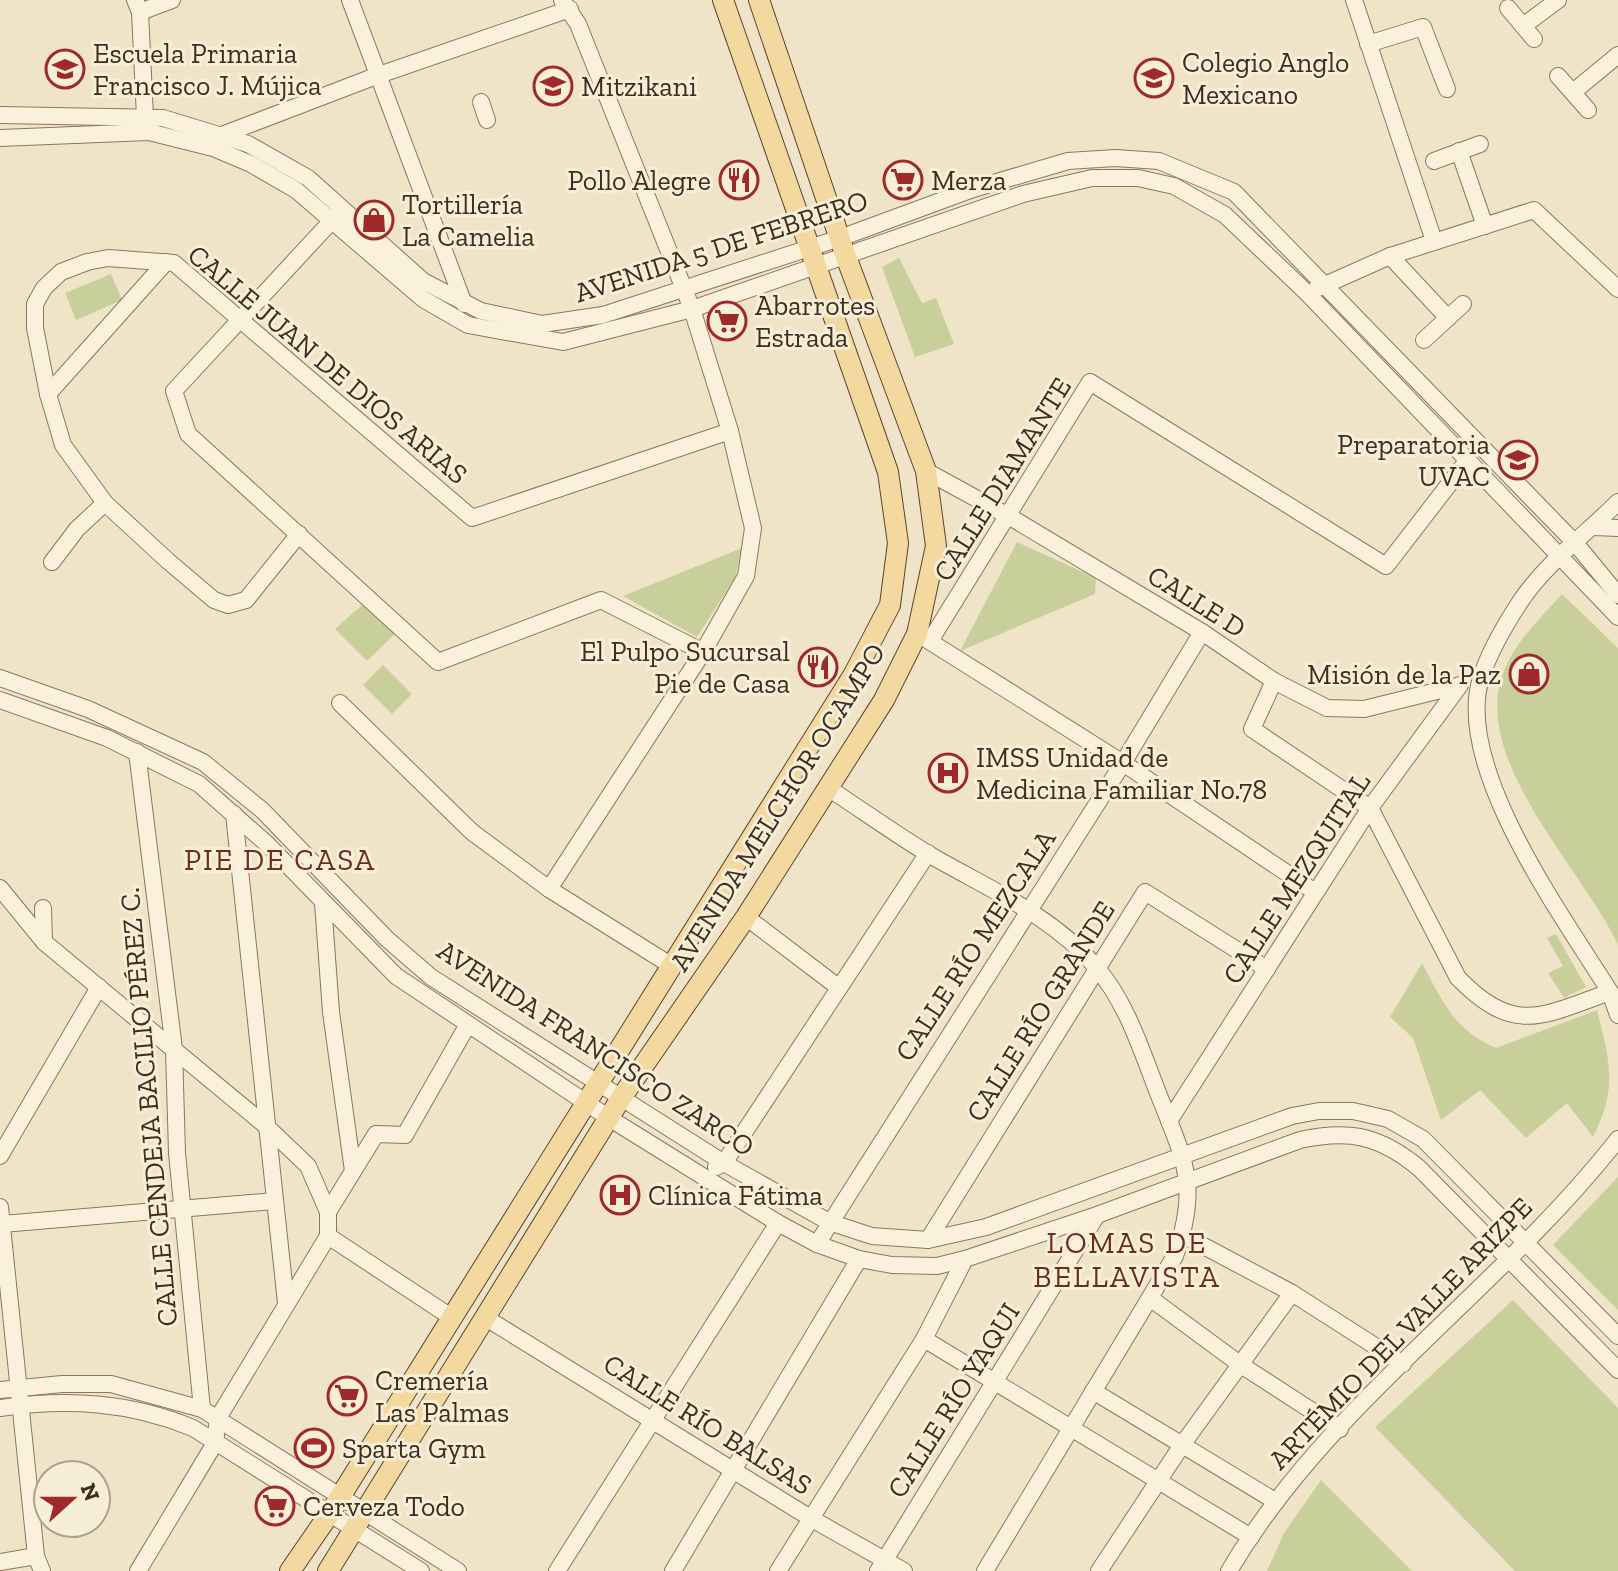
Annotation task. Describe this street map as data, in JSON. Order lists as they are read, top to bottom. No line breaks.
{"streets":{"main road":["AVENIDA MELCHOR OCAMPO"],"street":["AVENIDA 5 DE FEBRERO","CALLE JUAN DE DIOS ARIAS","CALLE DIAMANTE","CALLE D","CALLE MEZQUITAL","CALLE RÍO MEZCALA","CALLE RÍO GRANDE","AVENIDA FRANCISCO ZARCO","CALLE CENDEJA BACILIO PÉREZ C.","ARTÉMIO DEL VALLE ARIZPE","CALLE RÍO YAQUI","CALLE RÍO BALSAS"]},"crossings":[["AVENIDA 5 DE FEBRERO","CALLE DIAMANTE"],["AVENIDA 5 DE FEBRERO","AVENIDA MELCHOR OCAMPO"],["CALLE DIAMANTE","CALLE D"],["CALLE DIAMANTE","AVENIDA MELCHOR OCAMPO"],["CALLE D","AVENIDA MELCHOR OCAMPO"],["CALLE D","CALLE MEZQUITAL"],["CALLE D","CALLE RÍO MEZCALA"],["AVENIDA MELCHOR OCAMPO","AVENIDA FRANCISCO ZARCO"],["AVENIDA MELCHOR OCAMPO","CALLE RÍO BALSAS"],["CALLE MEZQUITAL","CALLE RÍO GRANDE"],["CALLE RÍO MEZCALA","AVENIDA FRANCISCO ZARCO"],["CALLE RÍO GRANDE","AVENIDA FRANCISCO ZARCO"],["AVENIDA FRANCISCO ZARCO","CALLE CENDEJA BACILIO PÉREZ C."],["AVENIDA FRANCISCO ZARCO","ARTÉMIO DEL VALLE ARIZPE"],["AVENIDA FRANCISCO ZARCO","CALLE RÍO YAQUI"],["CALLE RÍO YAQUI","CALLE RÍO BALSAS"]],"districts":["PIE DE CASA","LOMAS DE BELLAVISTA"],"places":{"school or university":["Escuela Primaria Francisco J. Mújica","Colegio Anglo Mexicano","Mitzikani","Preparatoria UVAC"],"restaurant":["Pollo Alegre","El Pulpo Sucursal Pie de Casa"],"supermarket":["Merza","Abarrotes Estrada","Cremería Las Palmas","Cerveza Todo"],"shop":["Tortillería La Camelia","Misión de la Paz"],"hospital":["IMSS Unidad de Medicina Familiar No.78","Clínica Fátima"],"sports":["Sparta Gym"]},"north":"right"}
